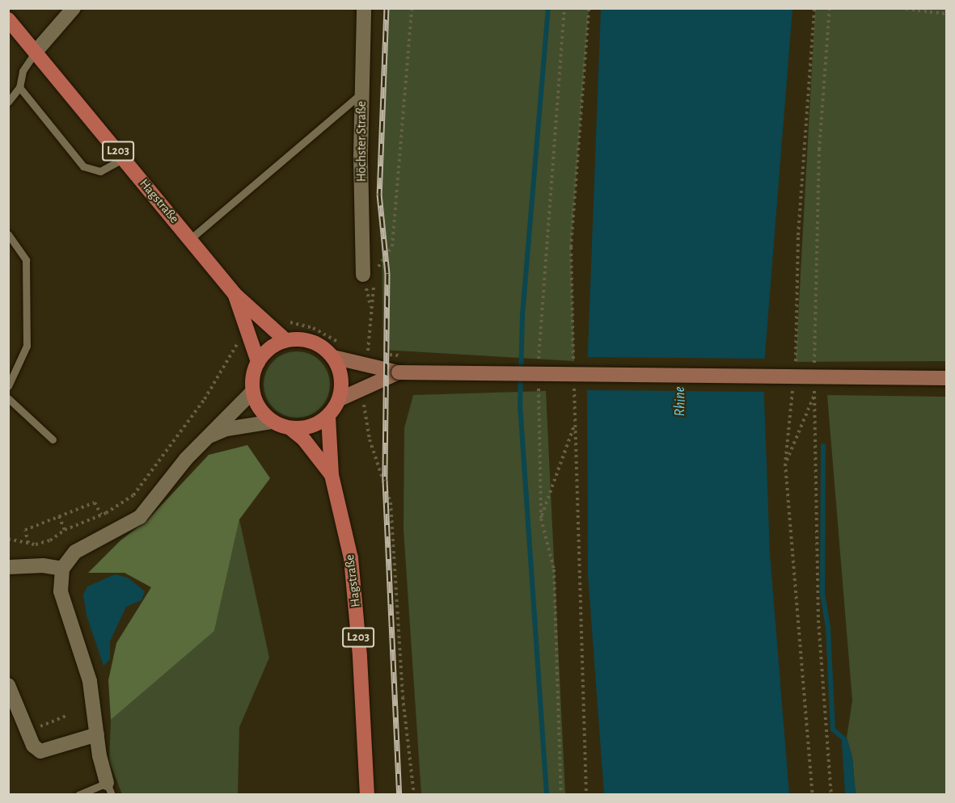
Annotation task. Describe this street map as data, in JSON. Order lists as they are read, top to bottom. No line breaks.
{"streets":{"main road":["L203","Hagstraße"],"street":["Höchster Straße"]},"water":["Rhine"]}
